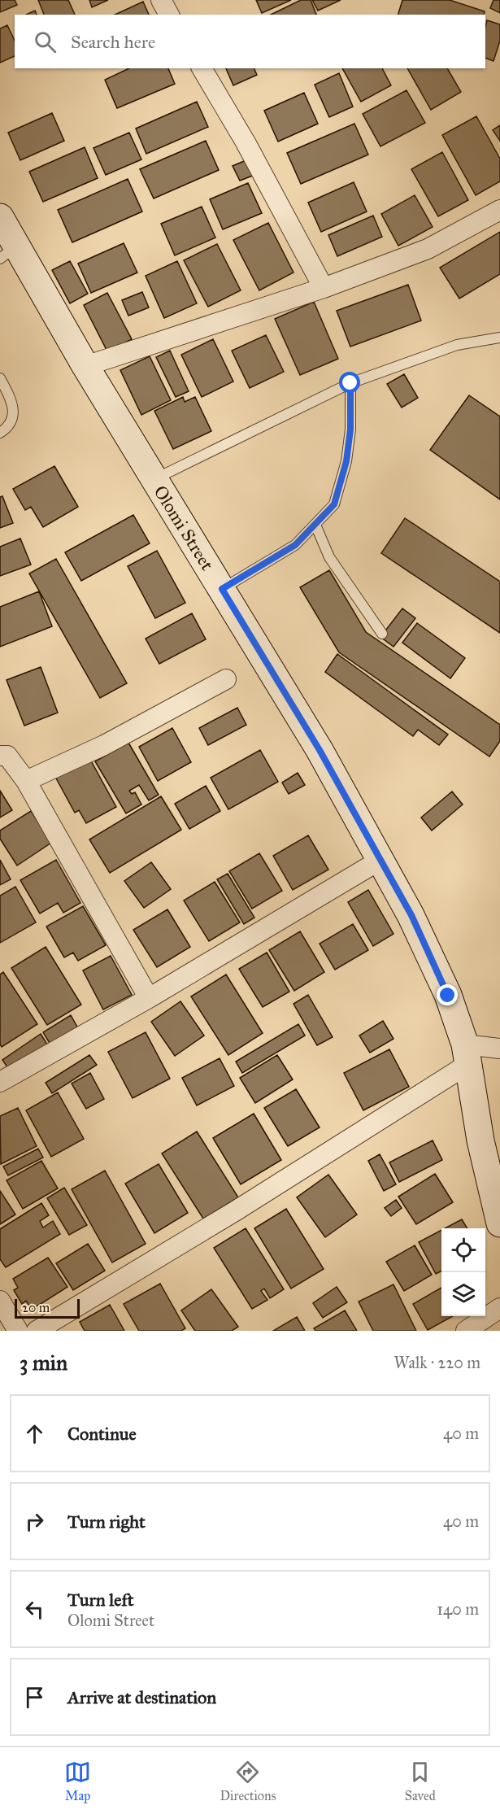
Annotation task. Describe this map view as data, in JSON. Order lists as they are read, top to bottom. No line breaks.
{"streets":{"main road":["Olomi Street"]},"scale_bar":"20 m","page":{"search":"Search here","scale":"20 m","heading":["3 min","Walk · 220 m"],"list":[["Continue","40 m"],["Turn right","40 m"],["Turn left","Olomi Street","140 m"],"Arrive at destination"],"nav":["Map","Directions","Saved"]}}
